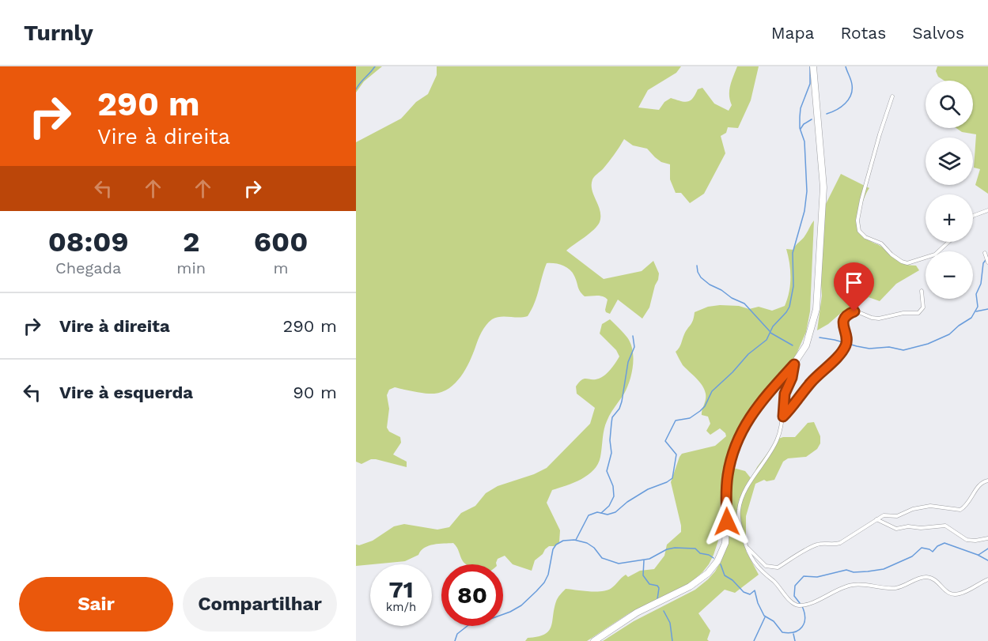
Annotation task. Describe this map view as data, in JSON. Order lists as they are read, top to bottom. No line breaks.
{"page":{"header":"Turnly","nav":["Mapa","Rotas","Salvos"],"turn":["290 m","Vire à direita"],"map_buttons":["+","−"],"eta":["08:09","Chegada","2","min","600","m"],"list":[{"name":"Vire à direita","value":"290 m"},{"name":"Vire à esquerda","value":"90 m"}],"speed":"71 km/h","limit":"80","buttons":["Sair","Compartilhar"]}}
